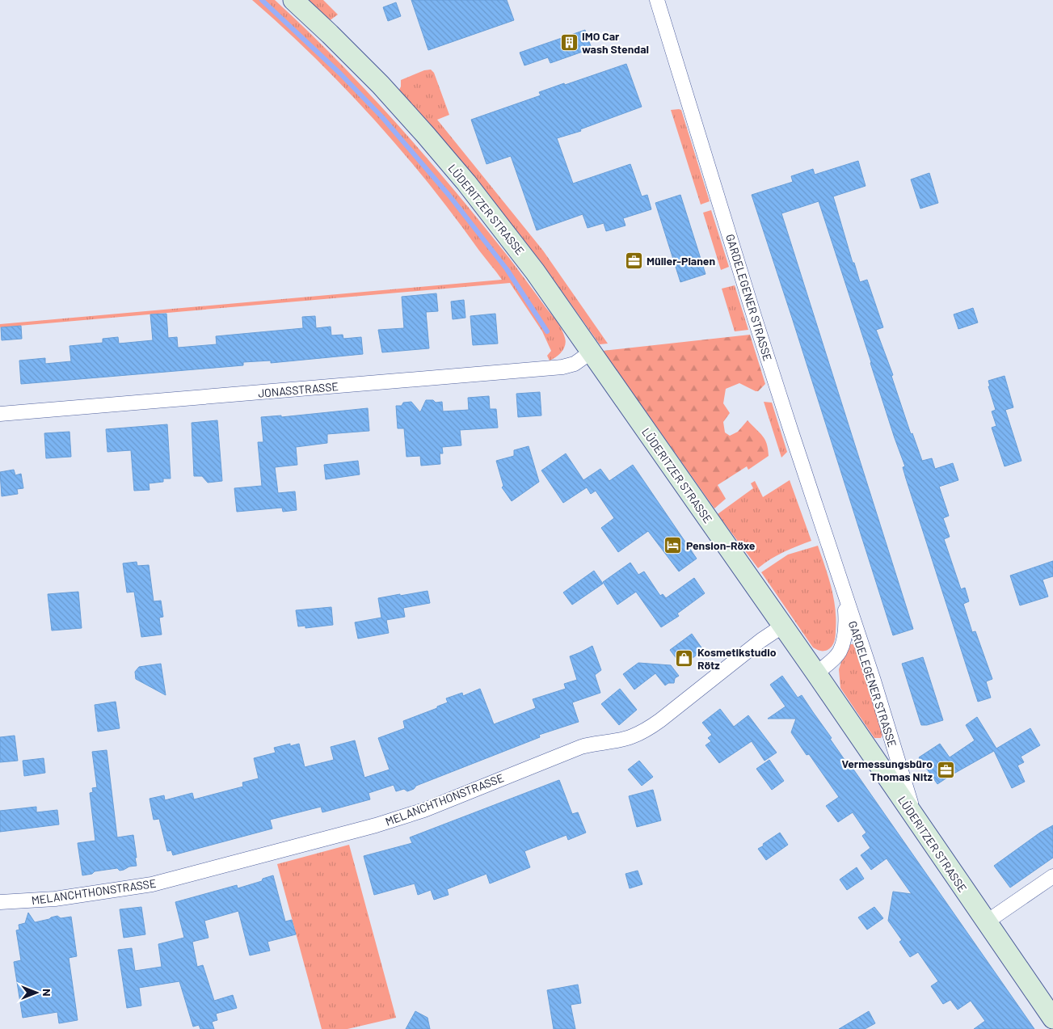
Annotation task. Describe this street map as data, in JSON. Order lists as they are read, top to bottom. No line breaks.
{"streets":{"main road":["LÜDERITZER STRASSE"],"street":["GARDELEGENER STRASSE","JONASSTRASSE","MELANCHTHONSTRASSE"]},"crossings":[["LÜDERITZER STRASSE","GARDELEGENER STRASSE"],["LÜDERITZER STRASSE","JONASSTRASSE"],["LÜDERITZER STRASSE","MELANCHTHONSTRASSE"]],"places":{"building":["IMO Car wash Stendal"],"office":["Müller-Planen","Vermessungsbüro Thomas Nitz"],"hotel":["Pension-Röxe"],"shop":["Kosmetikstudio Rötz"]},"north":"right"}
